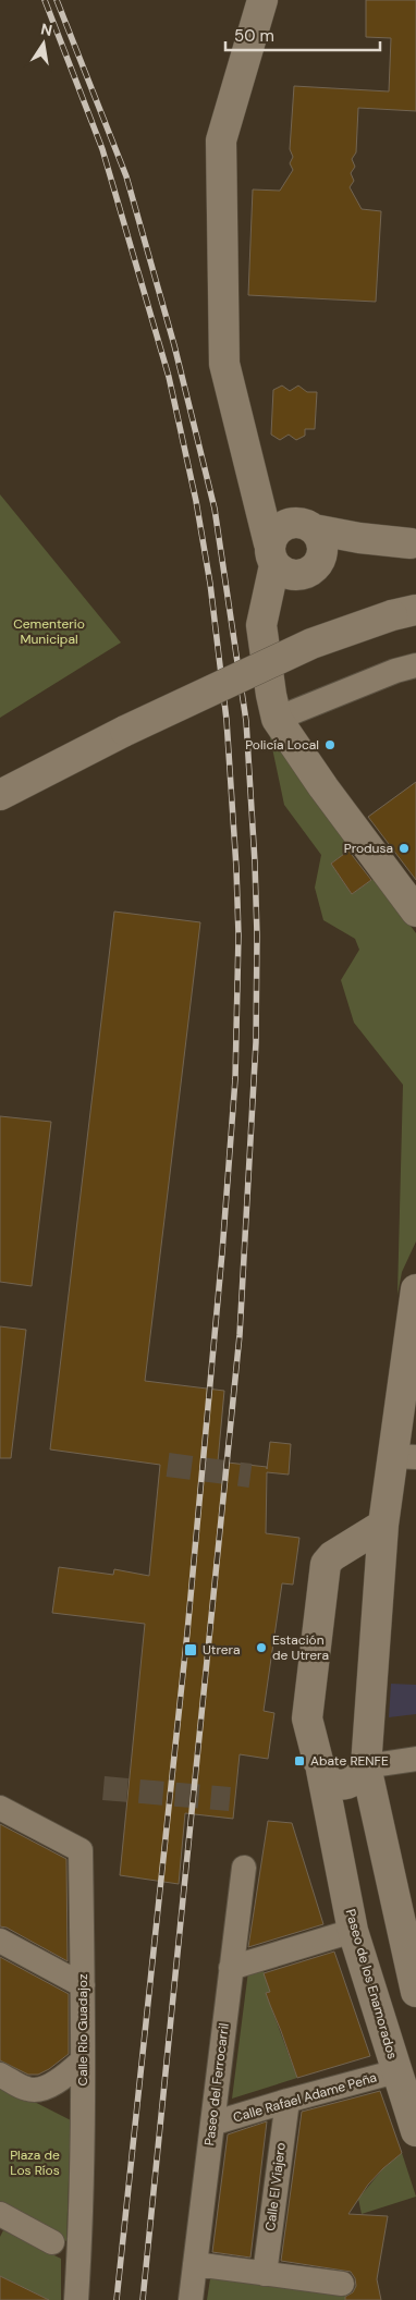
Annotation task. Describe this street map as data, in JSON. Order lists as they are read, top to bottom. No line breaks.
{"streets":{"street":["Paseo de los Enamorados","Calle Rio Guadajoz","Paseo del Ferrocarril","Calle Rafael Adame Peña","Calle El Viajero"]},"crossings":[["Paseo de los Enamorados","Calle Rafael Adame Peña"],["Paseo del Ferrocarril","Calle Rafael Adame Peña"],["Calle Rafael Adame Peña","Calle El Viajero"]],"parks":["Cementerio Municipal","Plaza de Los Ríos"],"places":{"other":["Policía Local","Produsa","Estación de Utrera"],"transit":["Utrera","Abate RENFE"]},"scale_bar":"50 m","north":"top"}
